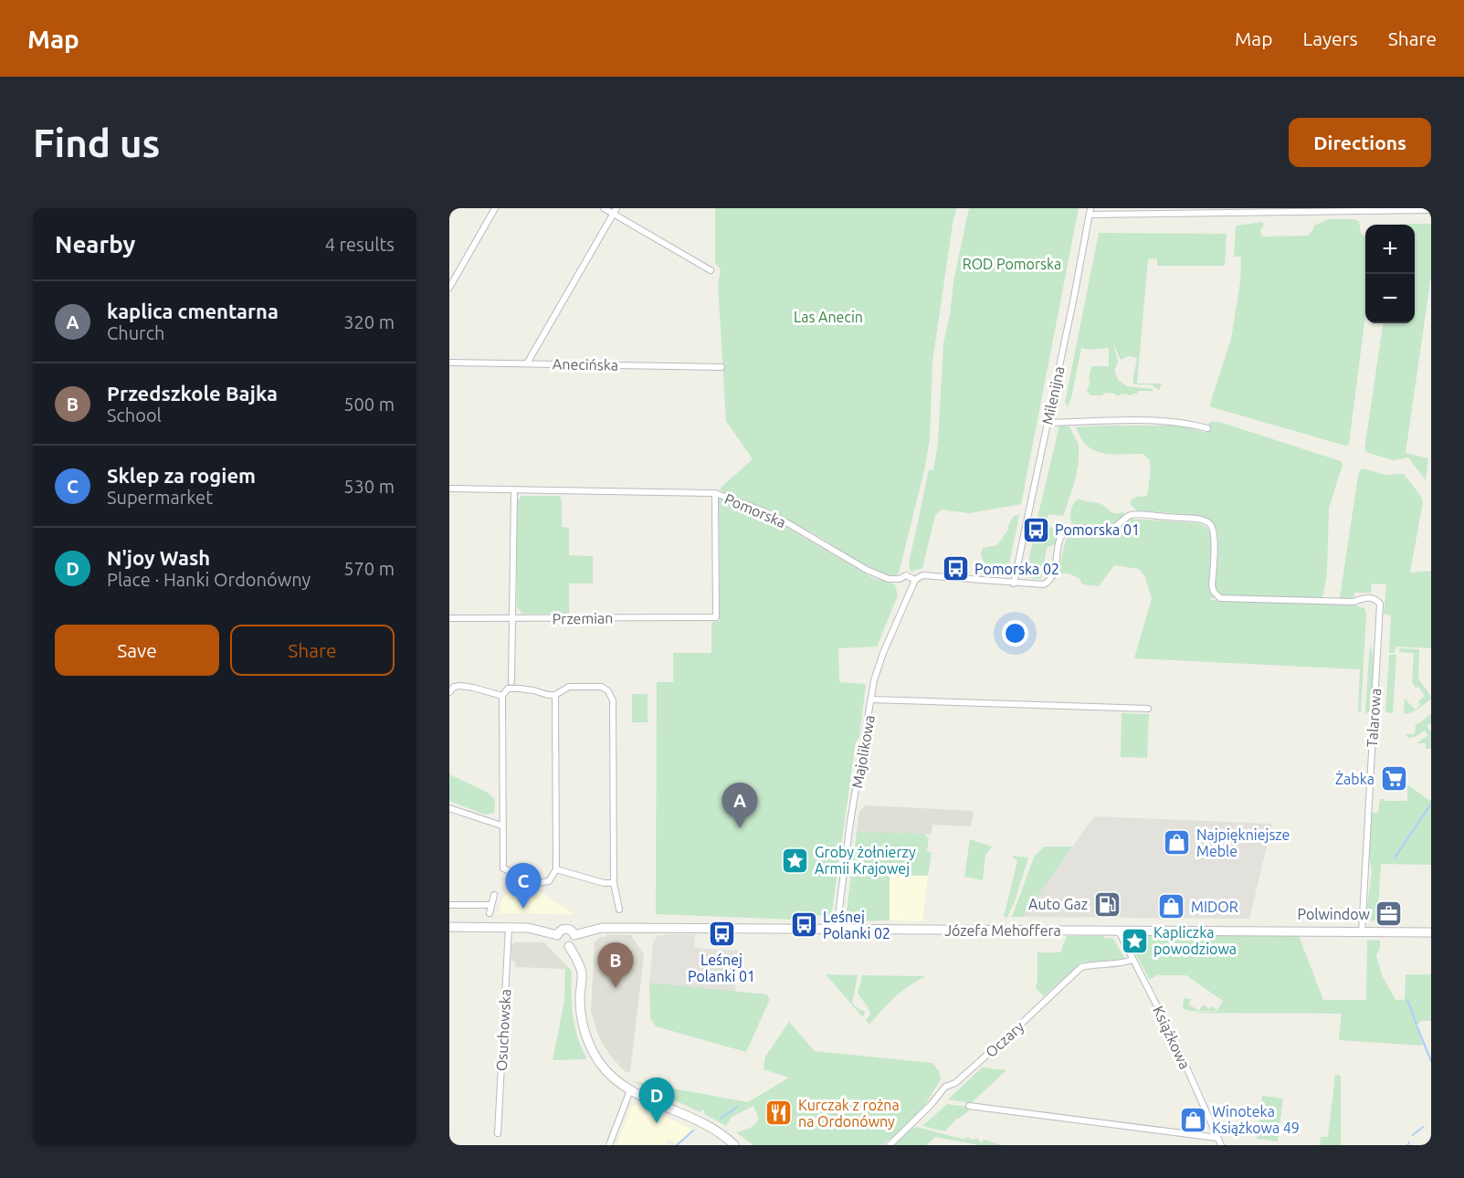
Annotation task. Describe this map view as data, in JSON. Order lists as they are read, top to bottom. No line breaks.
{"streets":{"street":["Anecińska","Milenijna","Pomorska","Przemian","Talarowa","Majolikowa","Józefa Mehoffera","Osuchowska","Książkowa","Oczary"]},"crossings":[["Milenijna","Pomorska"],["Pomorska","Przemian"],["Pomorska","Talarowa"],["Pomorska","Majolikowa"],["Talarowa","Józefa Mehoffera"],["Majolikowa","Józefa Mehoffera"],["Józefa Mehoffera","Książkowa"],["Książkowa","Oczary"]],"parks":["ROD Pomorska","Las Anecin"],"places":{"bus stop":["Pomorska 01","Pomorska 02","Leśnej Polanki 02","Leśnej Polanki 01"],"supermarket":["Żabka"],"shop":["Najpiękniejsze Meble","MIDOR","Winoteka Książkowa 49"],"place":["Groby żołnierzy Armii Krajowej","Kapliczka powodziowa"],"fuel station":["Auto Gaz"],"office":["Polwindow"],"restaurant":["Kurczak z rożna na Ordonówny"]},"page":{"header":"Map","nav":["Map","Layers","Share"],"buttons":["Directions",["Save","Share"]],"title":"Find us","heading":["Nearby","4 results"],"map_buttons":["+","−"],"list":[{"mark":"A","name":"kaplica cmentarna","note":"Church","value":"320 m"},{"mark":"B","name":"Przedszkole Bajka","note":"School","value":"500 m"},{"mark":"C","name":"Sklep za rogiem","note":"Supermarket","value":"530 m"},{"mark":"D","name":"N'joy Wash","note":"Place · Hanki Ordonówny","value":"570 m"}],"pins":["A","C","B","D"]}}
